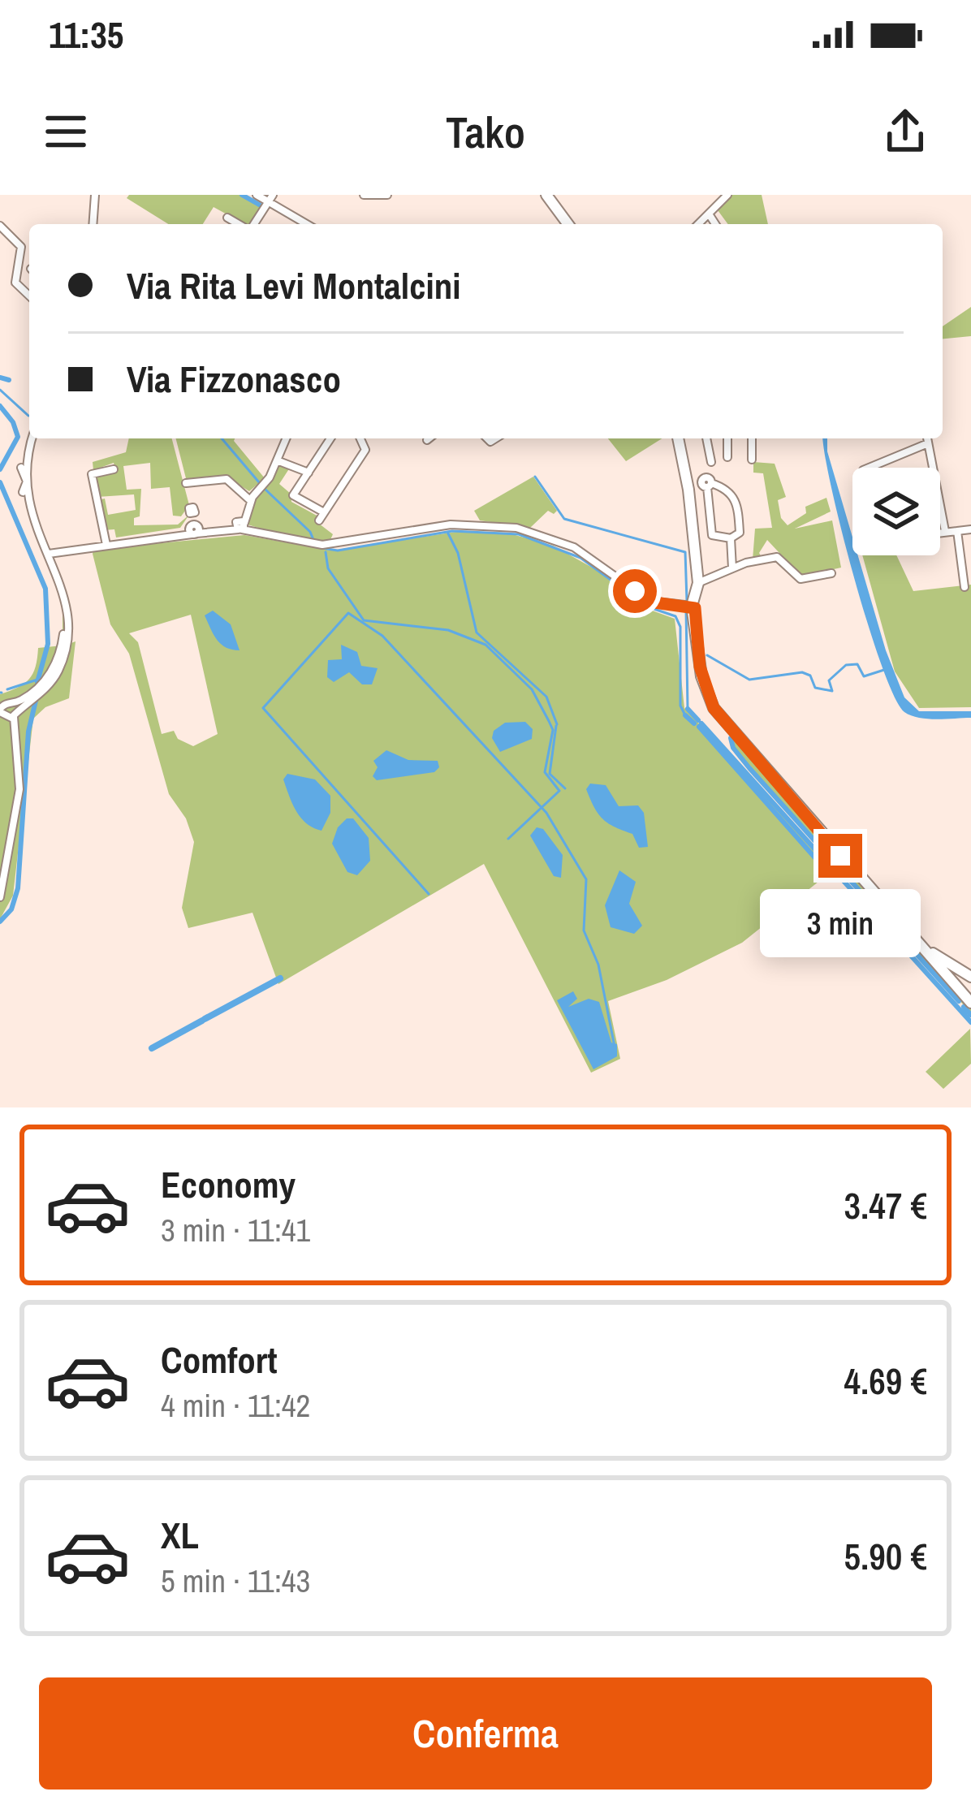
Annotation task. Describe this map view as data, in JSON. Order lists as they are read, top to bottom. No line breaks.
{"page":{"status":"11:35","header":"Tako","banner":["Via Rita Levi Montalcini","Via Fizzonasco"],"bubble":"3 min","list":[{"name":"Economy","note":"3 min · 11:41","value":"3.47 €"},{"name":"Comfort","note":"4 min · 11:42","value":"4.69 €"},{"name":"XL","note":"5 min · 11:43","value":"5.90 €"}],"buttons":"Conferma"}}
